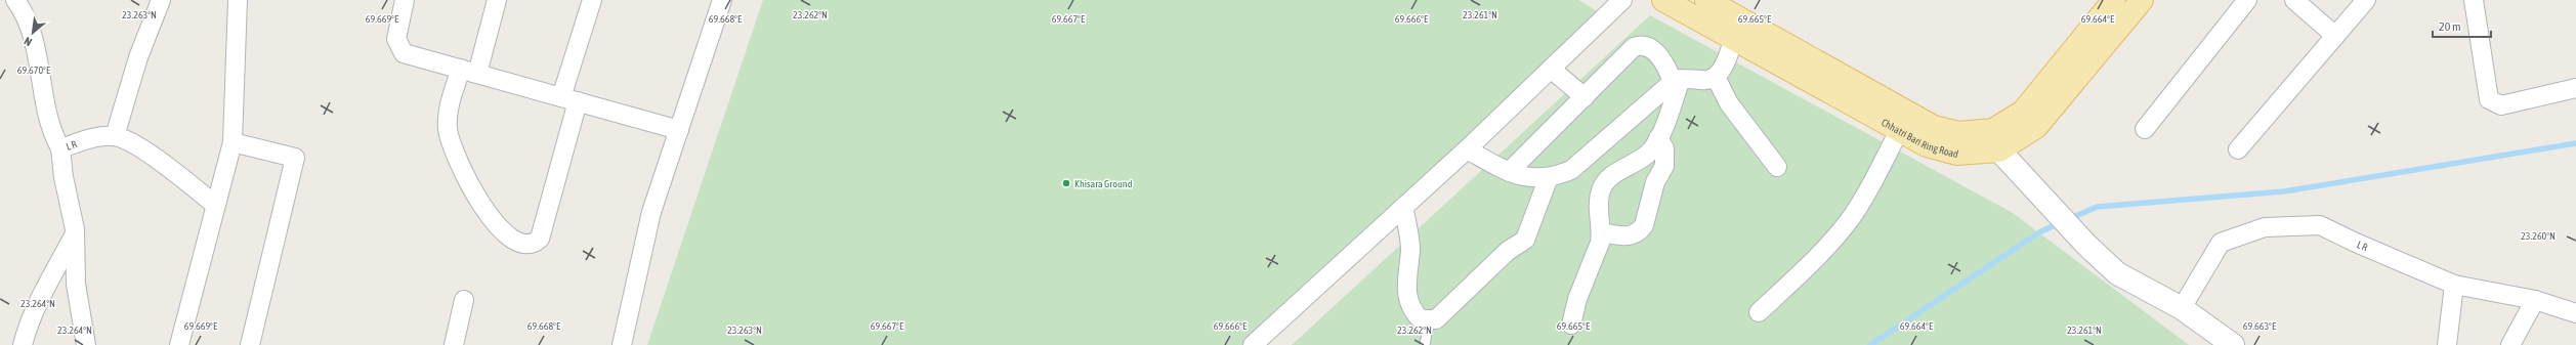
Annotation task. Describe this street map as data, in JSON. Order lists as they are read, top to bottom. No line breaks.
{"streets":{"main road":["Chhatri Bari Ring Road"],"street":["L R"]},"places":["Khisara Ground"],"scale_bar":"20 m","north":"bottom left","coordinates":["23.263°N","23.262°N","23.261°N","69.669°E","69.668°E","69.667°E","69.666°E","69.665°E","69.664°E","69.670°E","23.260°N","23.264°N","69.663°E"]}
